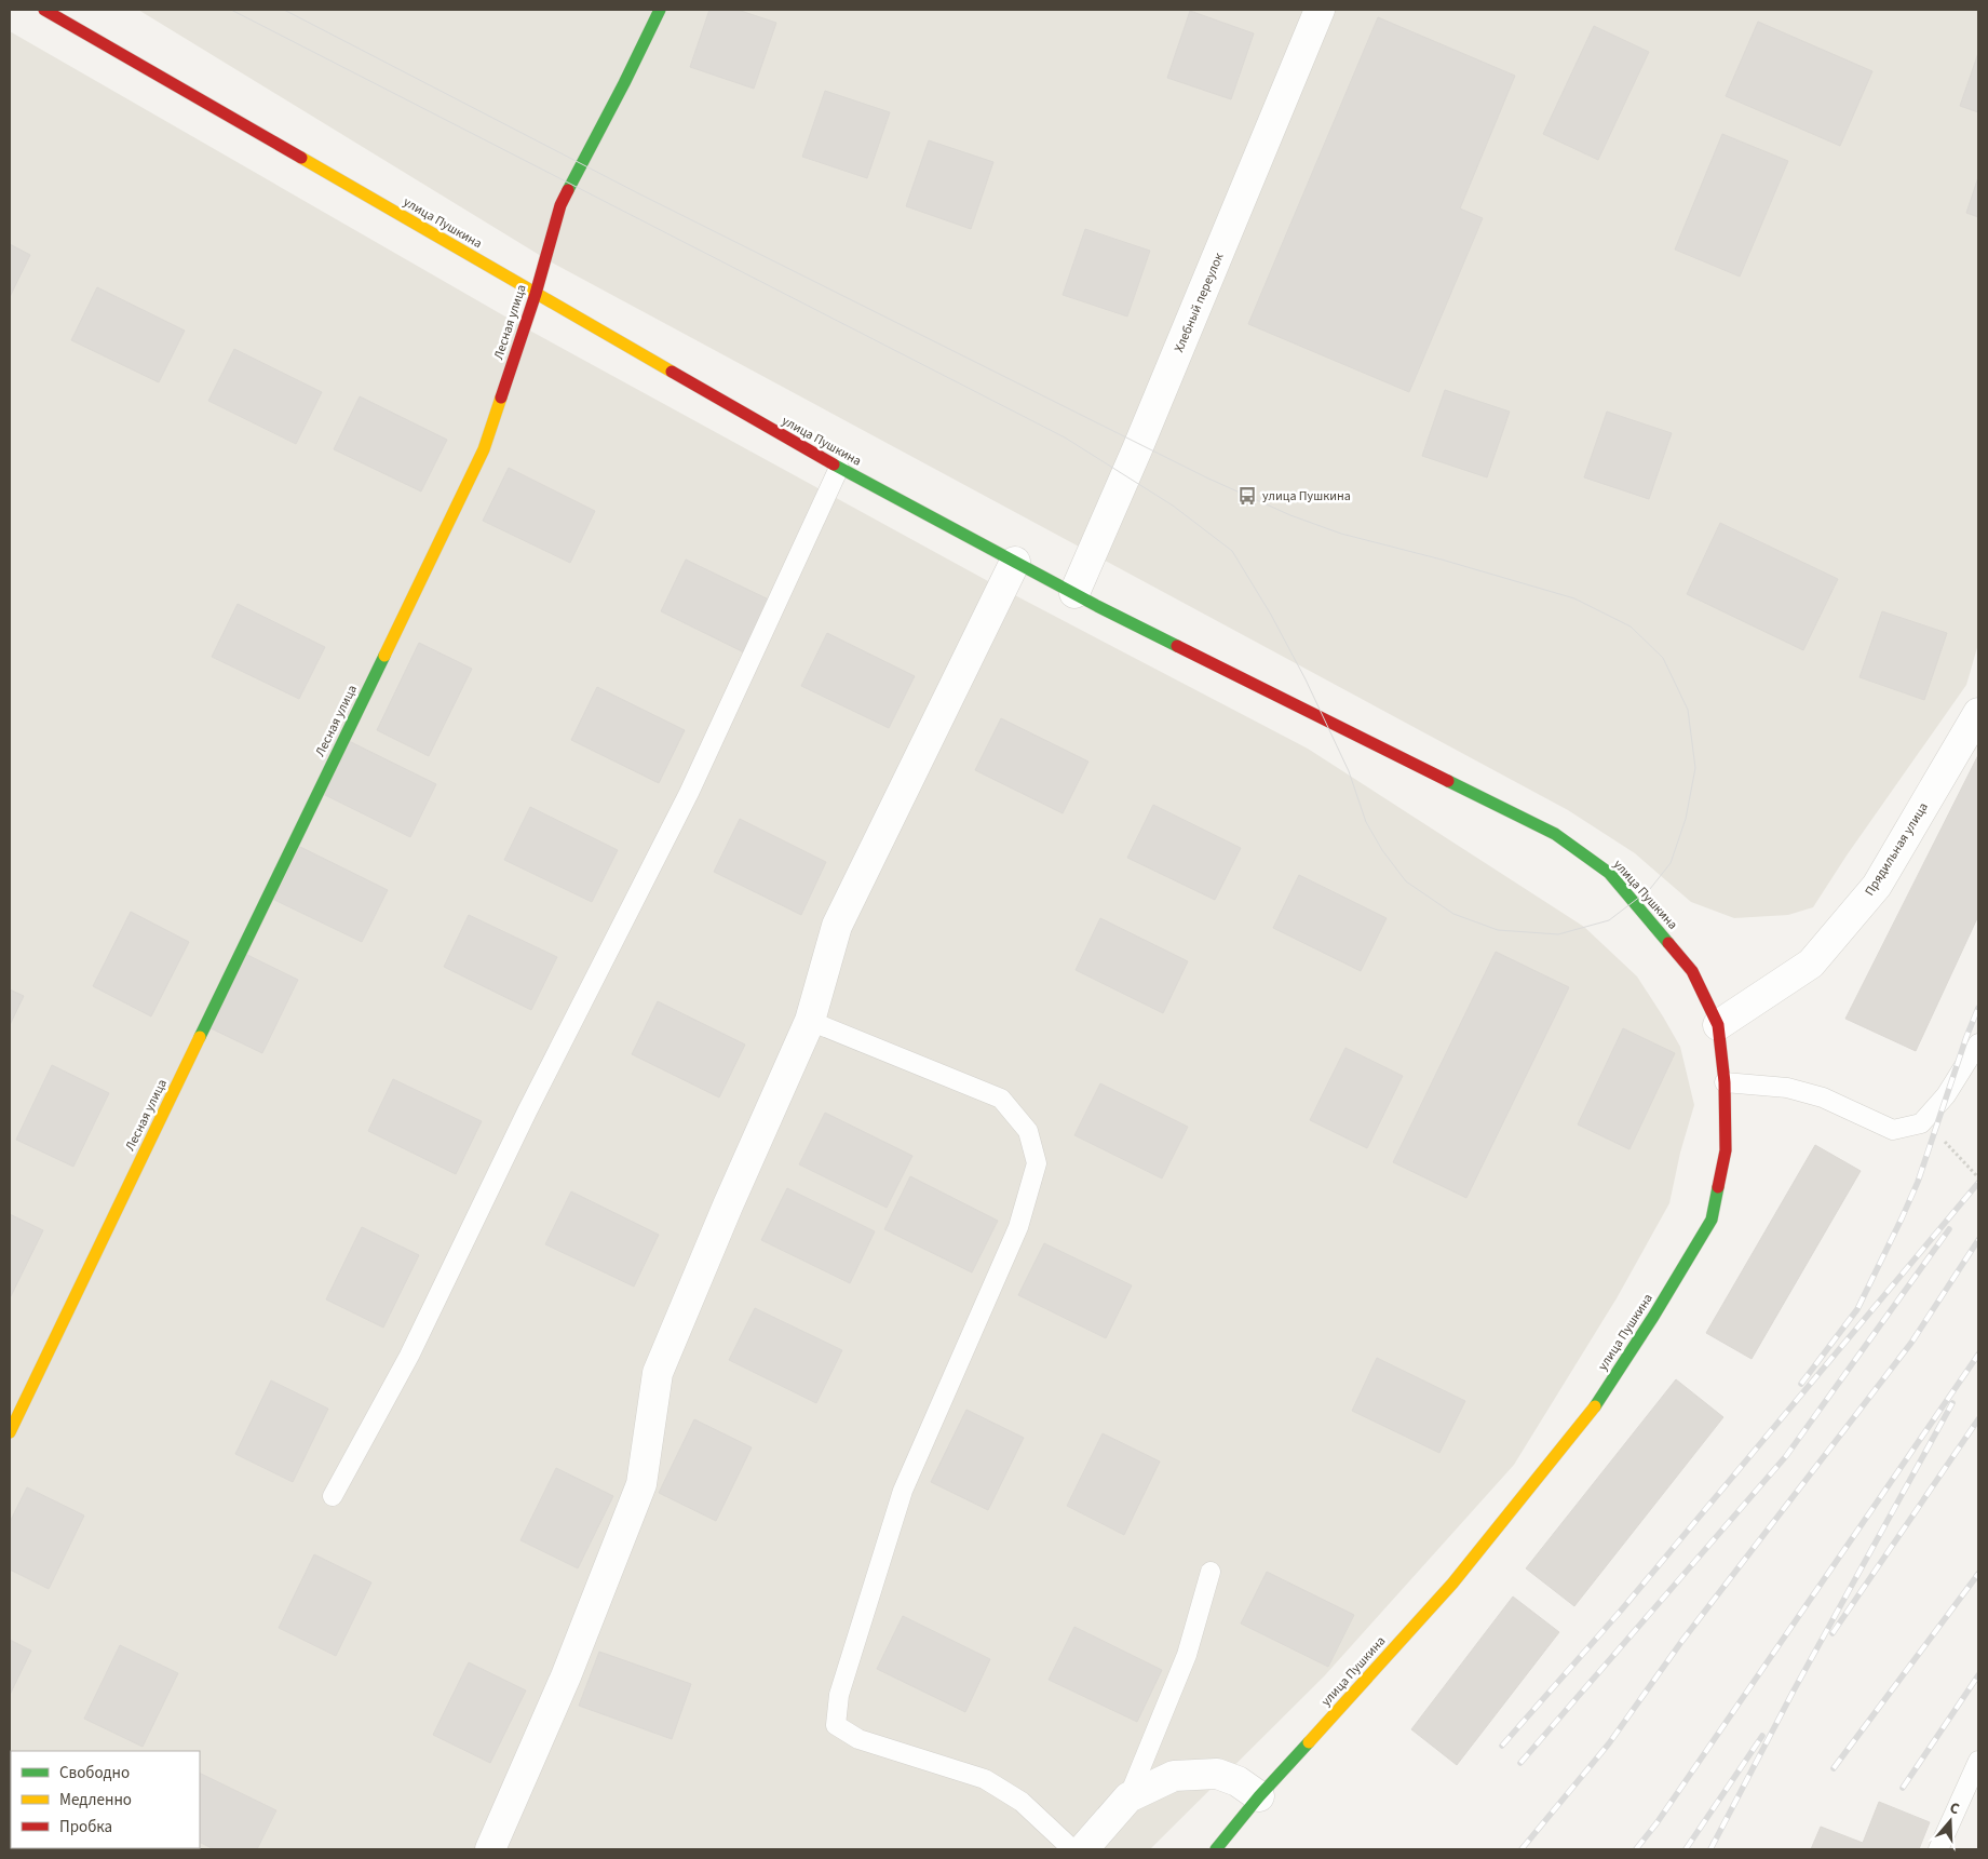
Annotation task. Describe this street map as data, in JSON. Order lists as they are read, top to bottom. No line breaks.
{"streets":{"street":["улица Пушкина","Хлебный переулок","Лесная улица","Прядильная улица"]},"crossings":[["улица Пушкина","Хлебный переулок"],["улица Пушкина","Лесная улица"],["улица Пушкина","Прядильная улица"]],"places":{"bus stop":["улица Пушкина"]},"legend":["Свободно","Медленно","Пробка"],"north":"top"}
